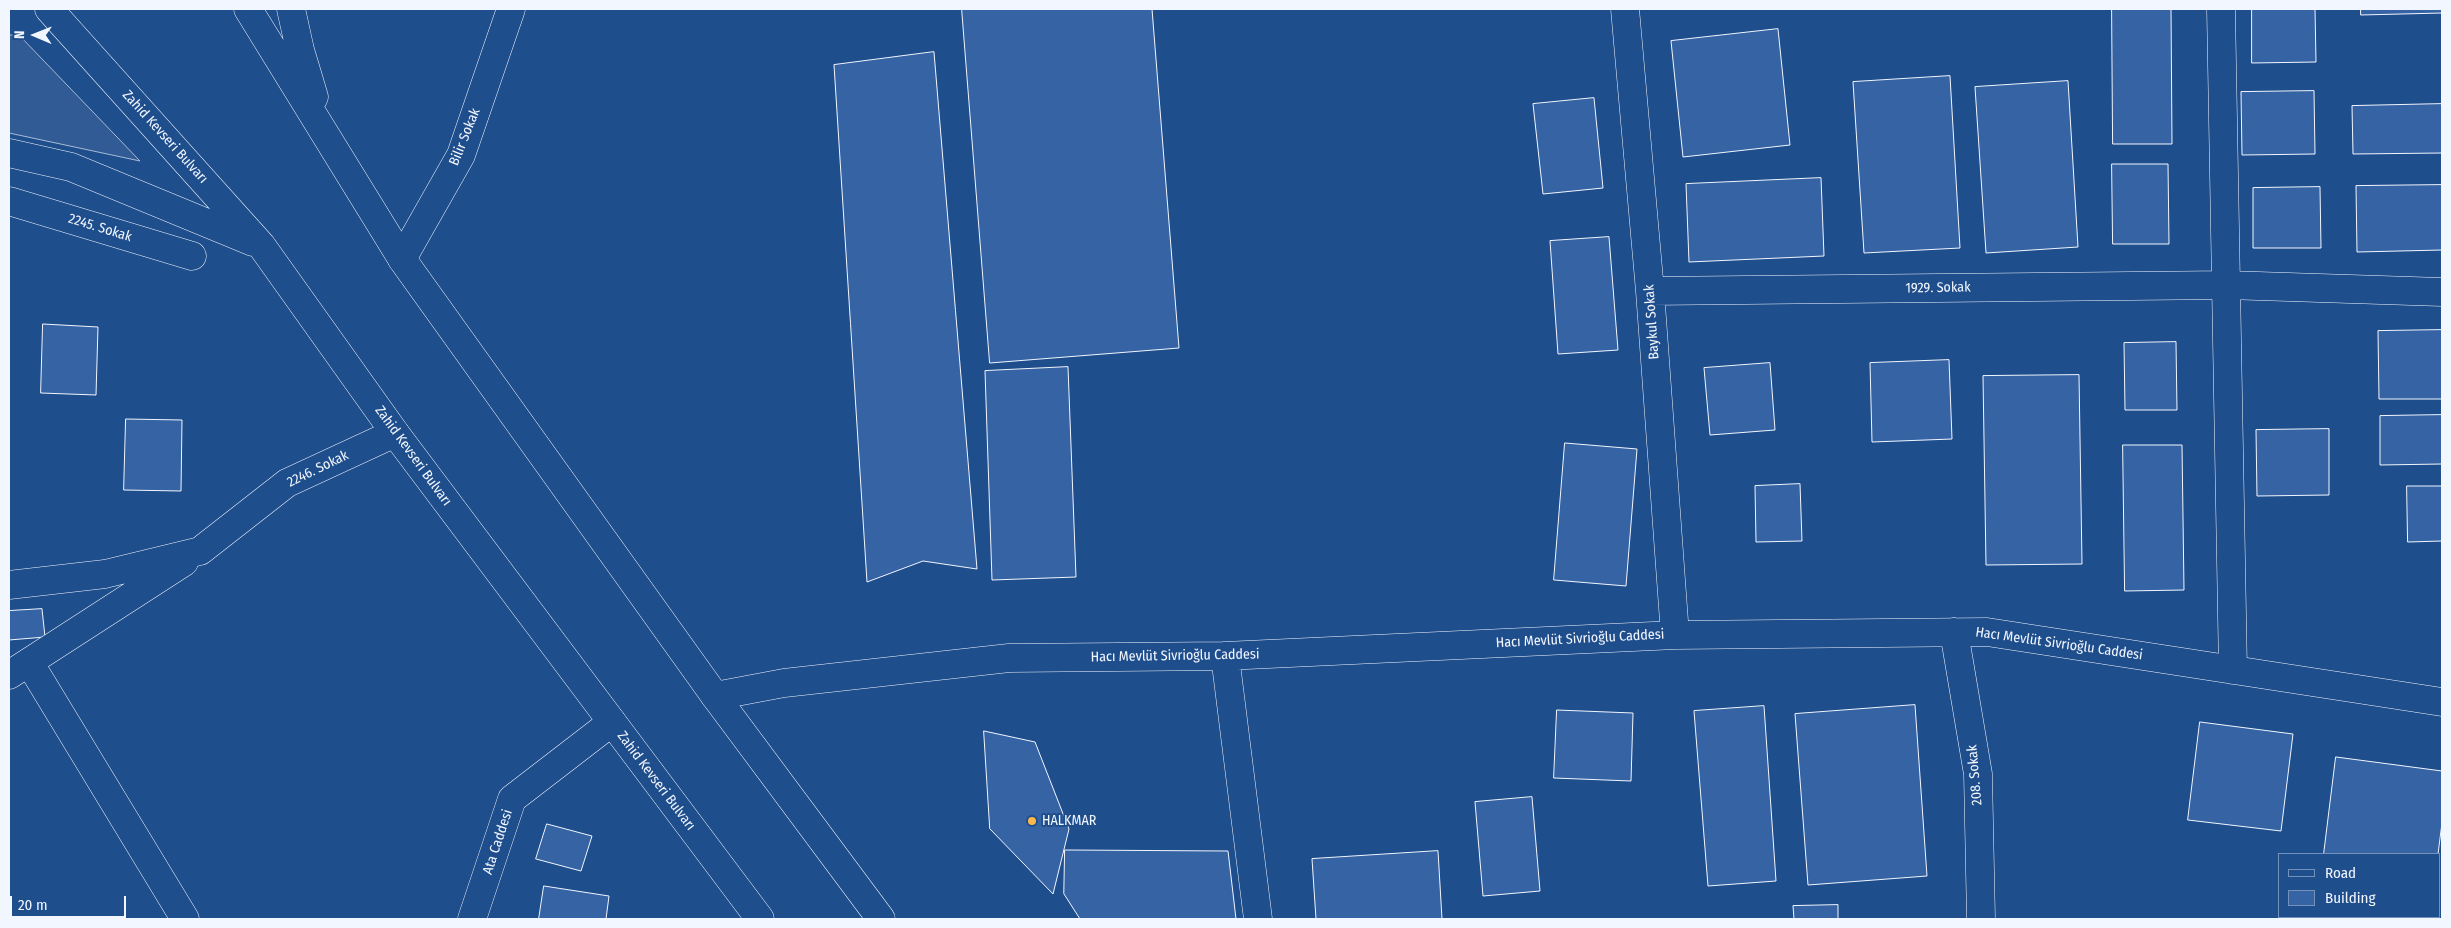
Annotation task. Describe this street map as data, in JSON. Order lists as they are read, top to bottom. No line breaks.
{"streets":{"street":["Zahid Kevseri Bulvarı","Bilir Sokak","2245. Sokak","1929. Sokak","Baykul Sokak","2246. Sokak","Hacı Mevlüt Sivrioğlu Caddesi","208. Sokak","Ata Caddesi"]},"crossings":[["Zahid Kevseri Bulvarı","2246. Sokak"],["Zahid Kevseri Bulvarı","Ata Caddesi"],["1929. Sokak","Baykul Sokak"],["Baykul Sokak","Hacı Mevlüt Sivrioğlu Caddesi"],["Hacı Mevlüt Sivrioğlu Caddesi","208. Sokak"]],"places":["HALKMAR"],"legend":["Road","Building"],"scale_bar":"20 m","north":"left"}
